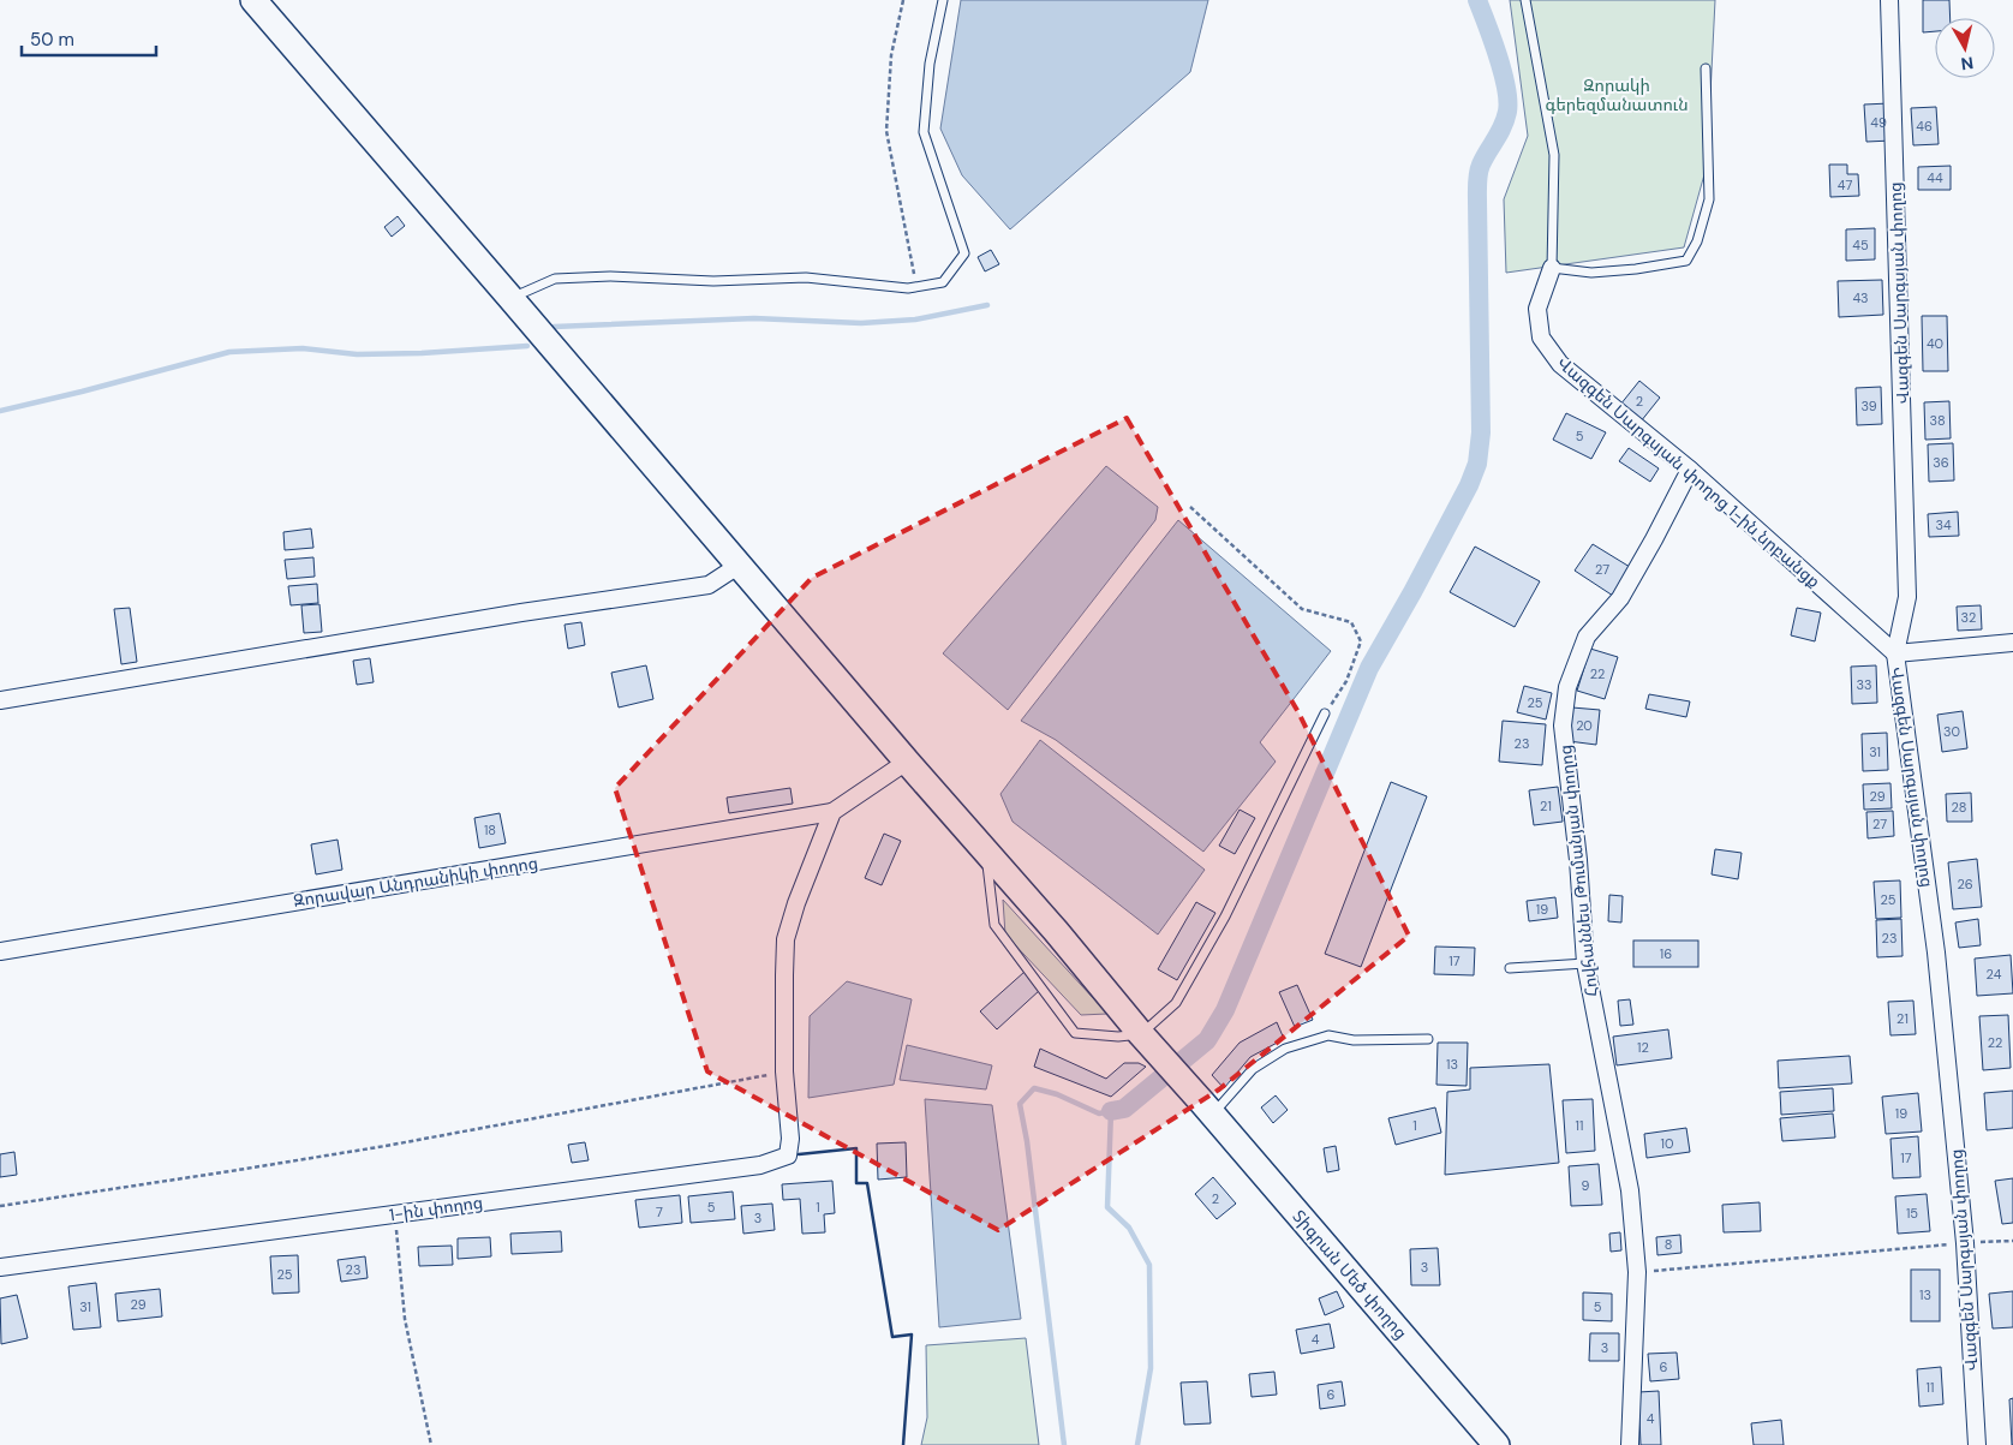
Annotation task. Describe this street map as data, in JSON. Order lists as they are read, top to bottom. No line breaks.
{"streets":{"main road":["Տիգրան Մեծ փողոց"],"street":["Վազգեն Սարգսյան փողոց","Վազգեն Սարգսյան փողոց 1-ին նրբանցք","Հովհաննես Թումանյան փողոց","Զորավար Անդրանիկի փողոց","1-ին փողոց"]},"crossings":[["Վազգեն Սարգսյան փողոց","Վազգեն Սարգսյան փողոց 1-ին նրբանցք"],["Վազգեն Սարգսյան փողոց 1-ին նրբանցք","Հովհաննես Թումանյան փողոց"]],"parks":["Զորակի գերեզմանատուն"],"house_numbers":["49","46","44","47","45","43","40","2","39","38","5","36","34","27","32","22","33","25","20","30","23","31","29","21","28","27","18","26","25","19","23","16","17","24","21","22","12","13","19","1","11","10","17","9","2","5","1","7","15","3","8","3","23","25","13","29","31","5","4","3","6","11","6","4"],"scale_bar":"50 m","north":"bottom"}
